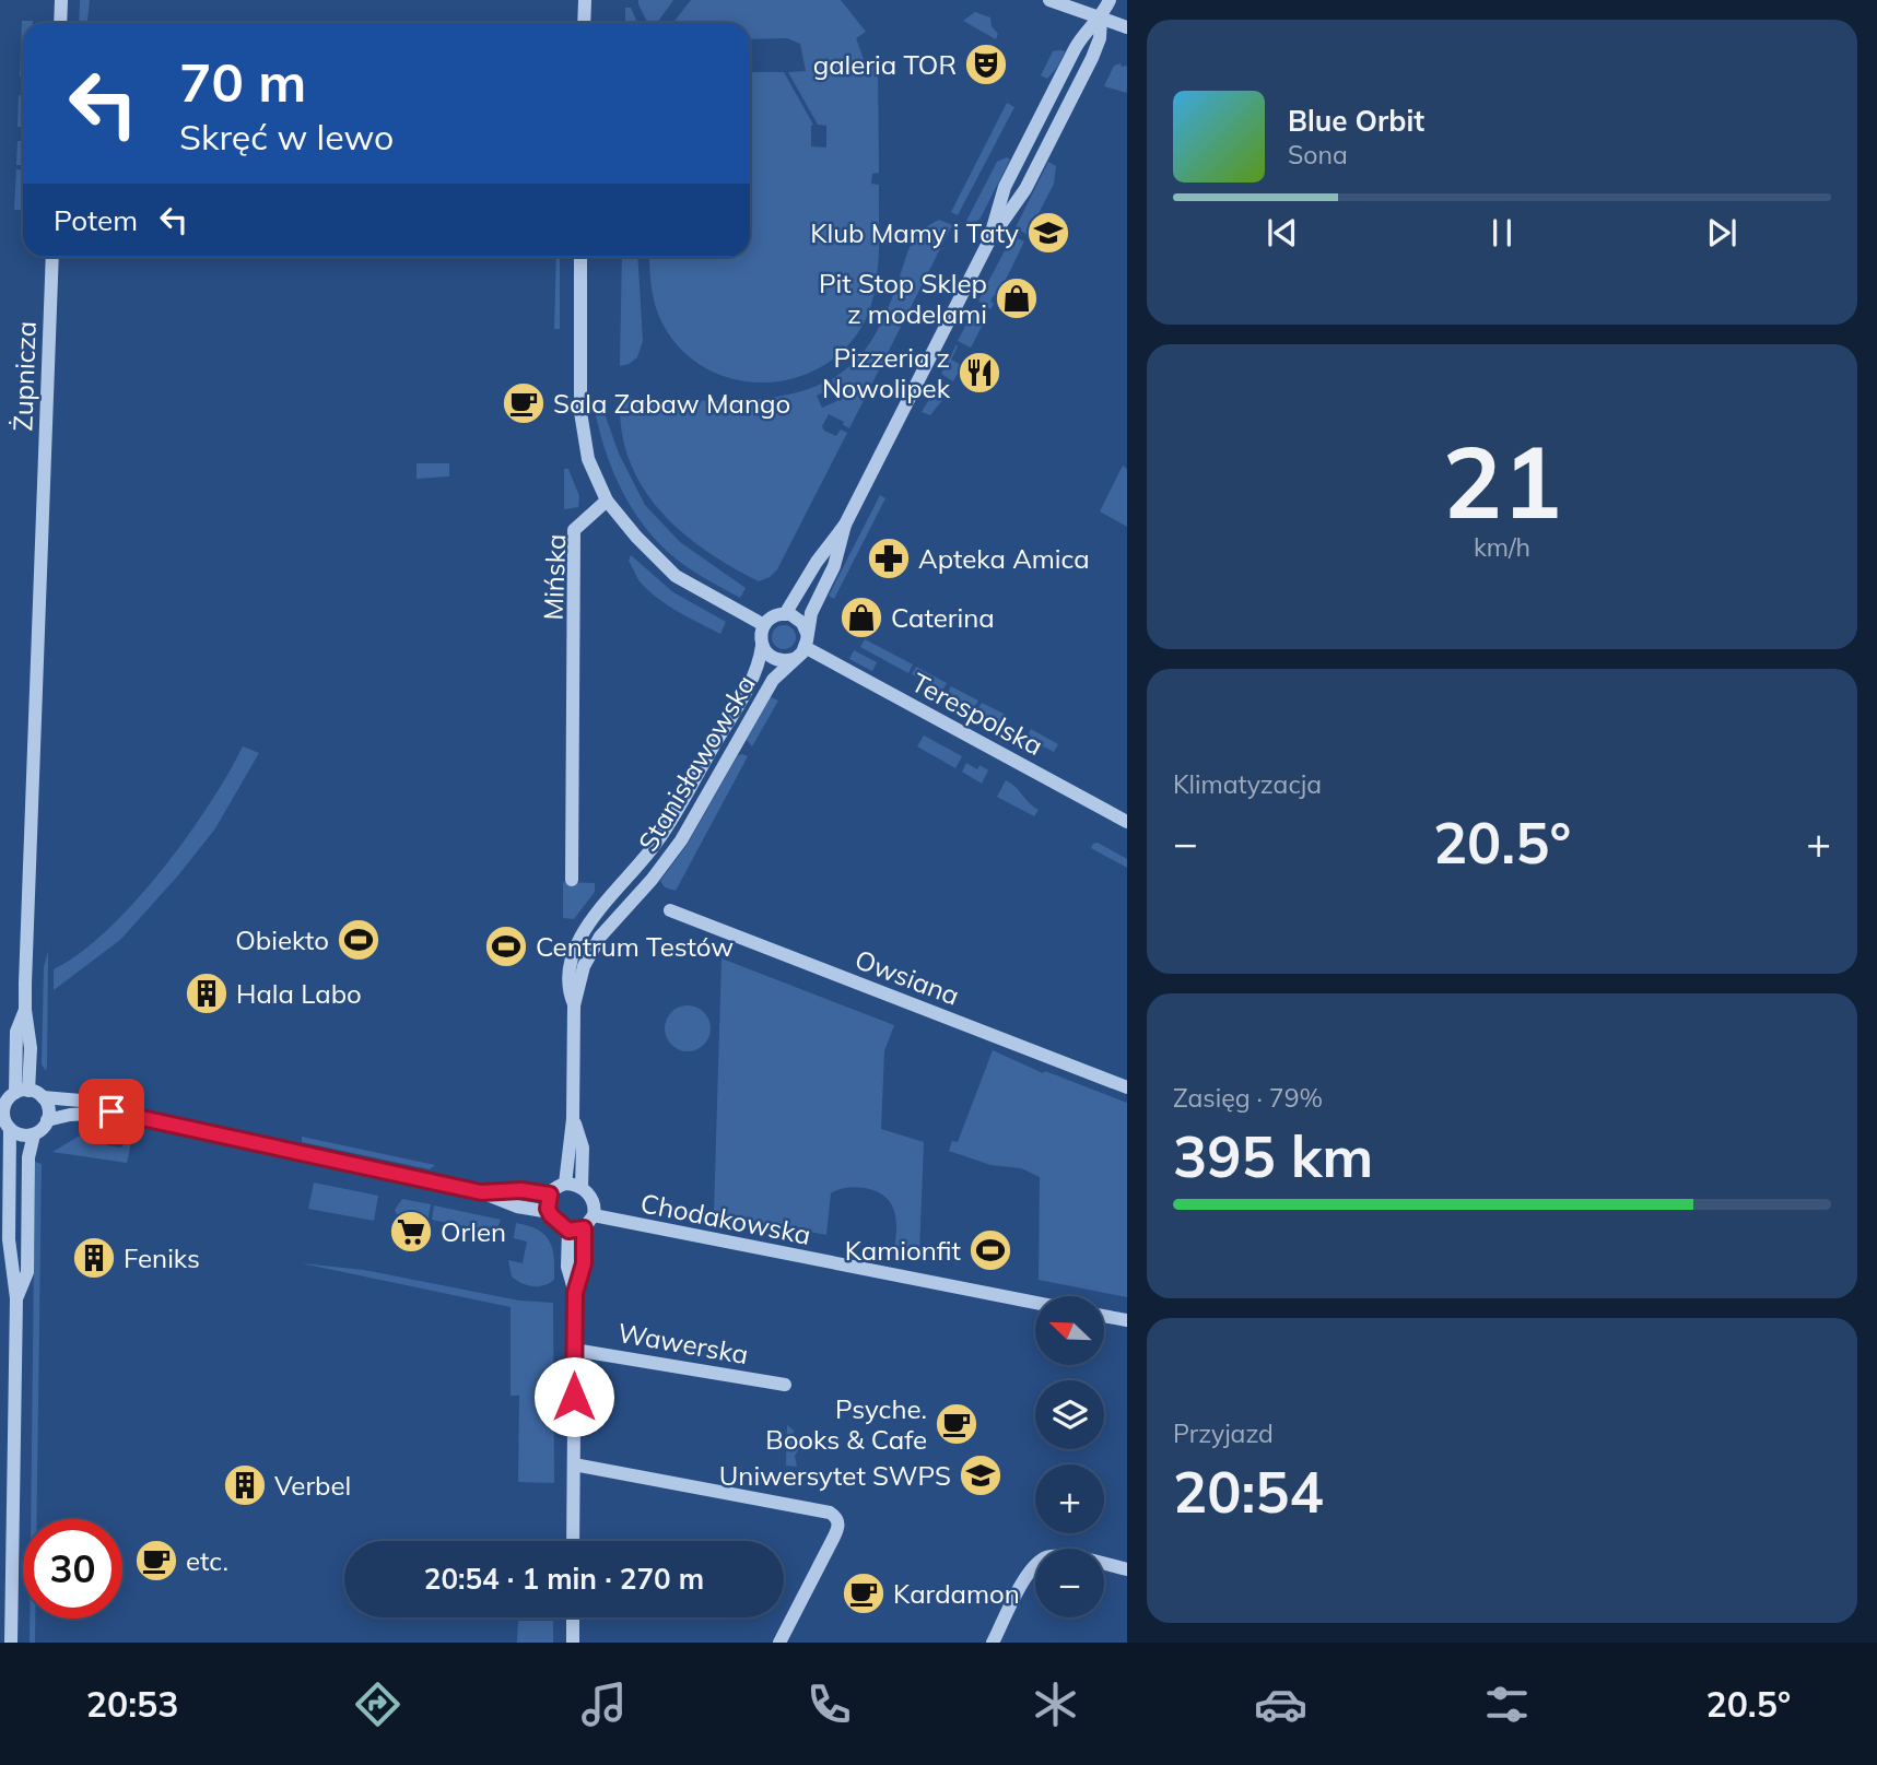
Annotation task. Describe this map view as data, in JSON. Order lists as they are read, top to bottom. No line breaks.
{"streets":{"street":["Żupnicza","Mińska","Terespolska","Stanisławowska","Owsiana","Chodakowska","Wawerska"]},"crossings":[["Terespolska","Stanisławowska"]],"places":{"theatre":["galeria TOR"],"school or university":["Klub Mamy i Taty","Uniwersytet SWPS"],"shop":["Pit Stop Sklep z modelami","Caterina"],"restaurant":["Pizzeria z Nowolipek"],"cafe":["Sala Zabaw Mango","Psyche. Books & Cafe","etc.","Kardamon"],"pharmacy":["Apteka Amica"],"sports":["Obiekto","Centrum Testów","Kamionfit"],"building":["Hala Labo","Feniks","Verbel"],"supermarket":["Orlen"]},"north":"top left","page":{"turn":["70 m","Skręć w lewo"],"song":["Blue Orbit","Sona"],"then":"Potem","tile":[["21","km/h"],"Klimatyzacja",["Zasięg · 79%","395 km"],["Przyjazd","20:54"]],"heat":["−","20.5°","+"],"map_buttons":["+","−"],"limit":"30","trip":"20:54 · 1 min · 270 m","tabs":["20:53","20.5°"]}}
